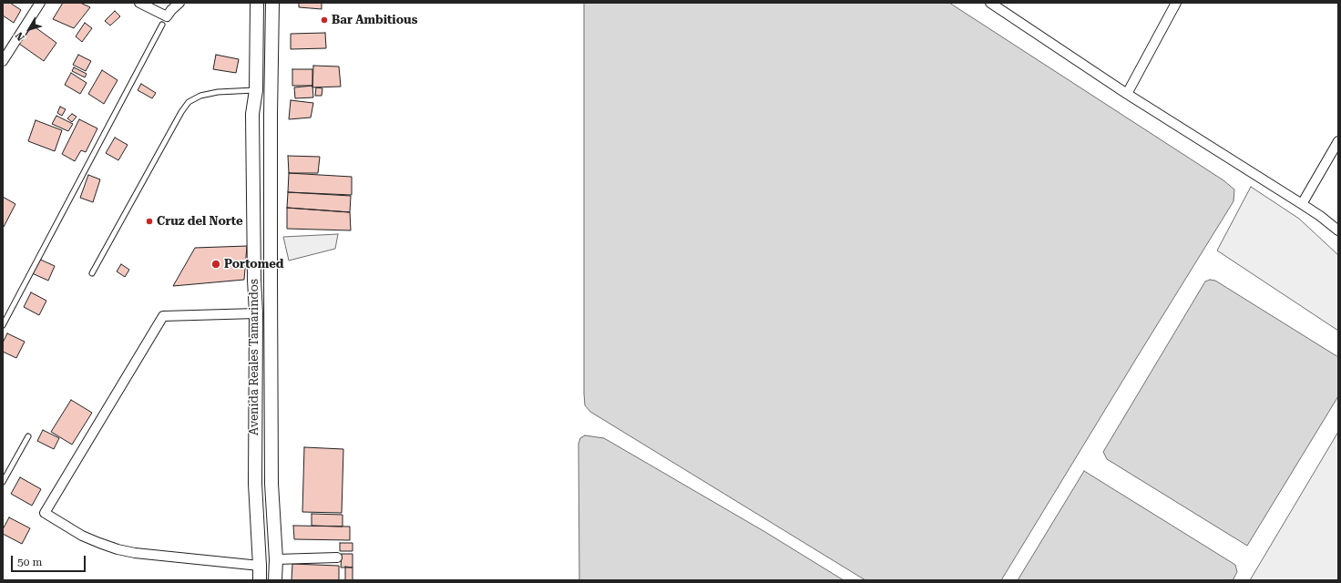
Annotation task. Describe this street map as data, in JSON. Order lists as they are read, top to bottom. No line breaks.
{"streets":{"main road":["Avenida Reales Tamarindos"]},"places":["Bar Ambitious","Cruz del Norte","Portomed"],"scale_bar":"50 m","north":"bottom left"}
